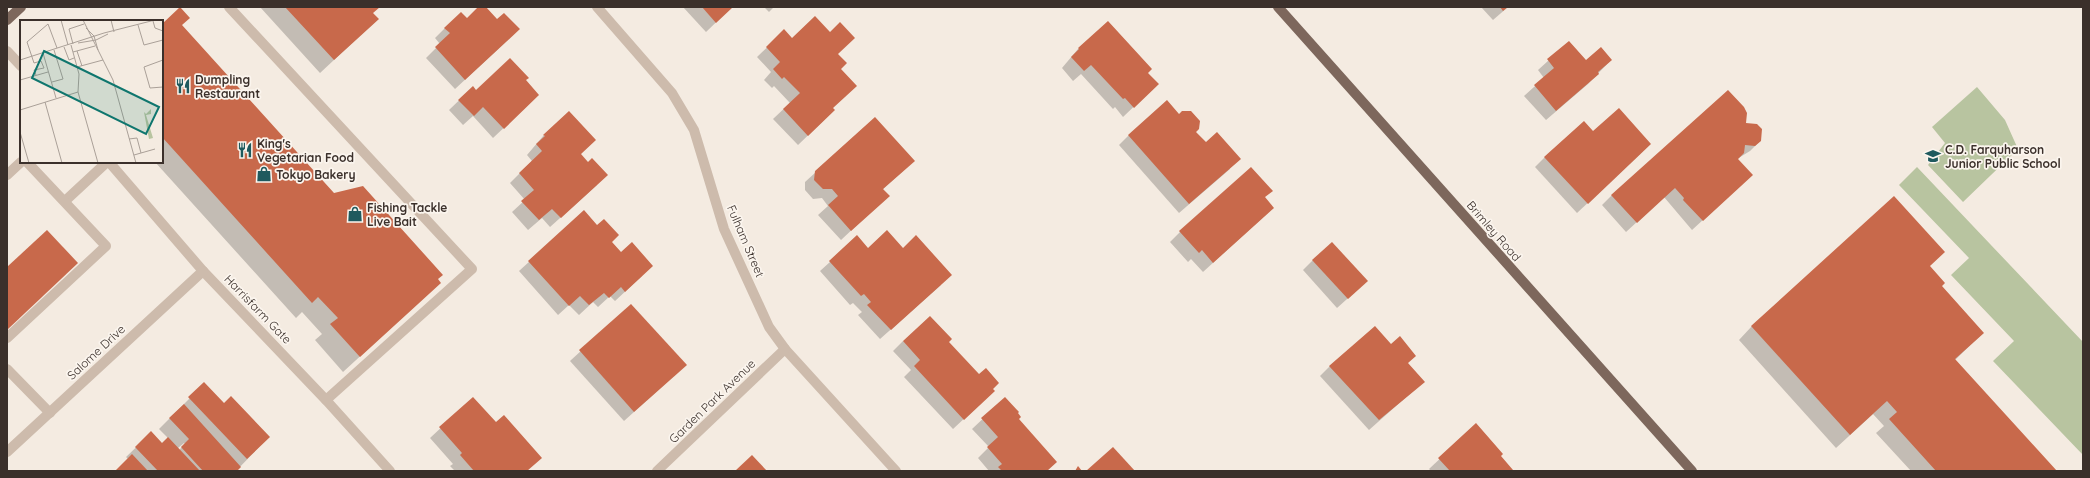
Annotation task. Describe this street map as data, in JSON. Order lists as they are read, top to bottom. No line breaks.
{"streets":{"main road":["Brimley Road"],"street":["Fulham Street","Harrisfarm Gate","Salome Drive","Garden Park Avenue"]},"crossings":[["Fulham Street","Garden Park Avenue"],["Harrisfarm Gate","Salome Drive"]],"places":{"restaurant":["Dumpling Restaurant","King's Vegetarian Food"],"school or university":["C.D. Farquharson Junior Public School"],"shop":["Tokyo Bakery","Fishing Tackle Live Bait"]}}
